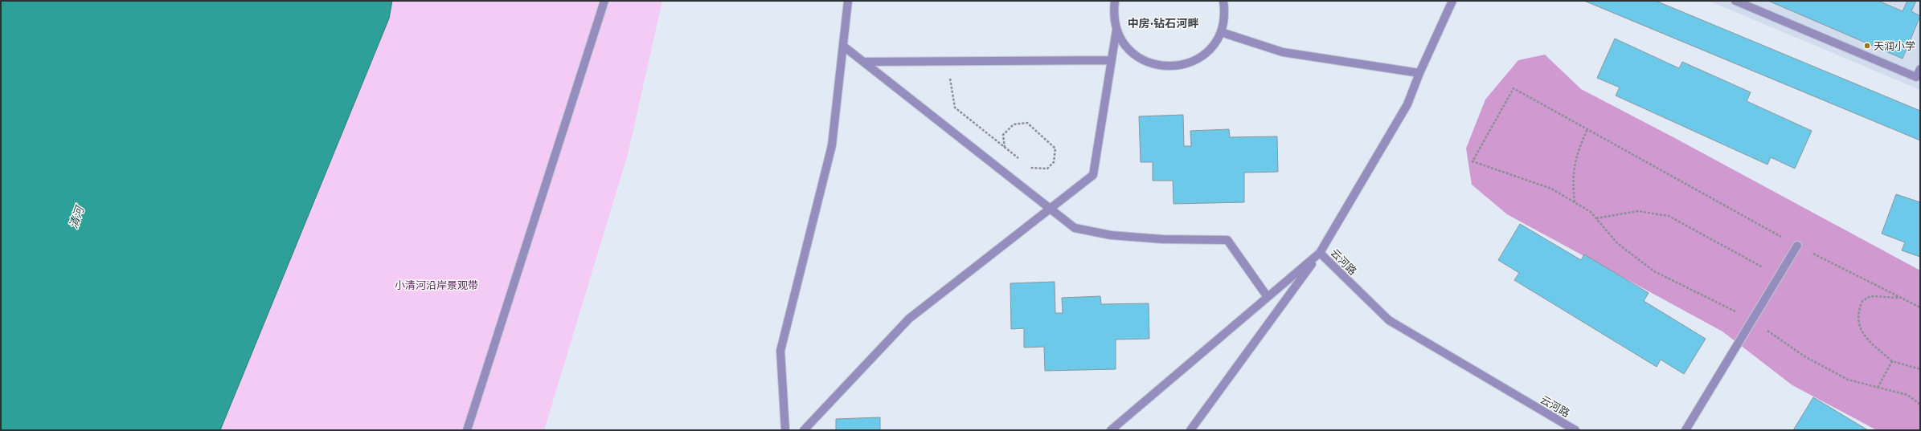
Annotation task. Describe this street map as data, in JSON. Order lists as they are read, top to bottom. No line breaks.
{"streets":{"street":["云河路"]},"districts":["中房·钻石河畔"],"water":["清河"],"parks":["小清河沿岸景观带"],"places":["天润小学"]}
